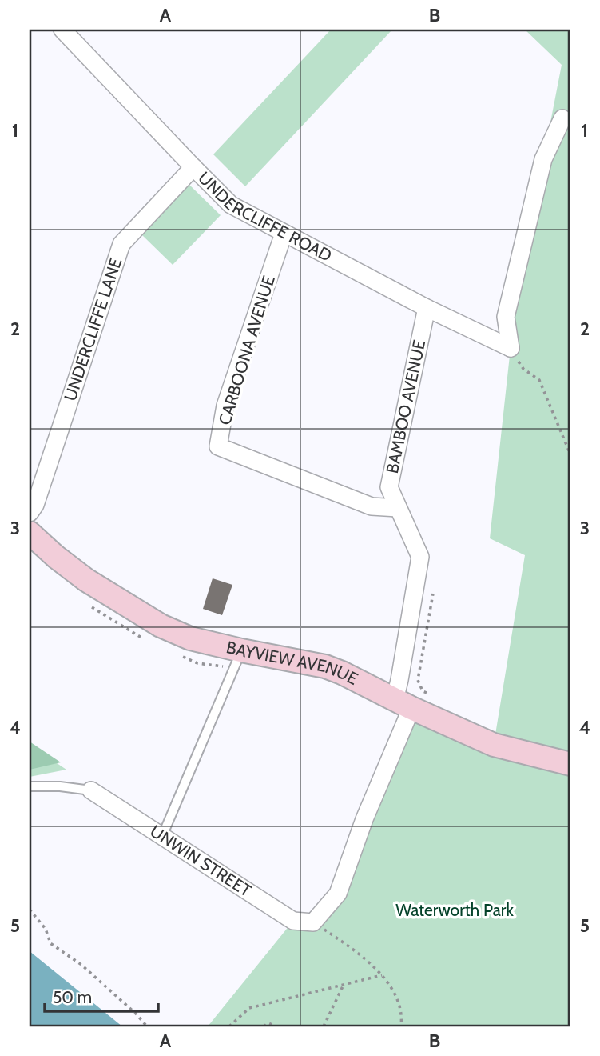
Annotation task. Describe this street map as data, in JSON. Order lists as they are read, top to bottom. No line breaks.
{"streets":{"main road":["BAYVIEW AVENUE"],"street":["UNDERCLIFFE ROAD","UNDERCLIFFE LANE","CARBOONA AVENUE","BAMBOO AVENUE","UNWIN STREET"]},"crossings":[["UNDERCLIFFE ROAD","UNDERCLIFFE LANE"],["UNDERCLIFFE ROAD","CARBOONA AVENUE"],["UNDERCLIFFE ROAD","BAMBOO AVENUE"],["CARBOONA AVENUE","BAMBOO AVENUE"],["BAMBOO AVENUE","BAYVIEW AVENUE"],["BAMBOO AVENUE","UNWIN STREET"]],"parks":["Waterworth Park"],"scale_bar":"50 m","grid":{"columns":["A","B"],"rows":["1","2","3","4","5"]}}
